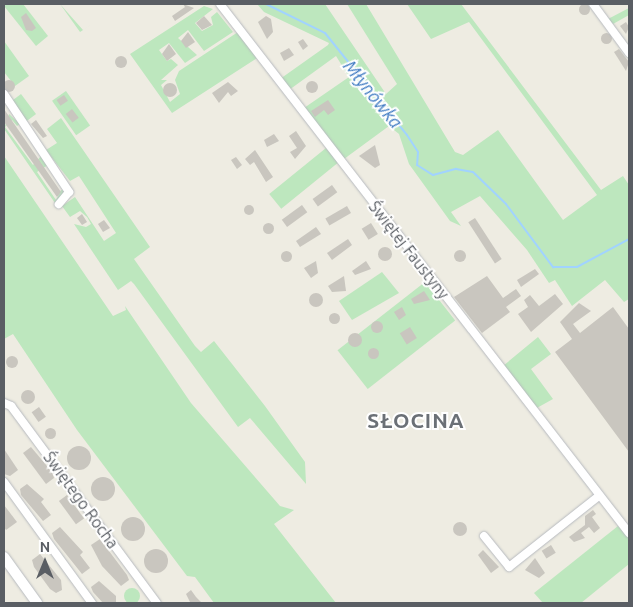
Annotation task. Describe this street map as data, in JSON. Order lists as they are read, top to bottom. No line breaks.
{"streets":{"street":["Świętej Faustyny","Świętego Rocha"]},"districts":["SŁOCINA"],"water":["Młynówka"],"north":"top"}
